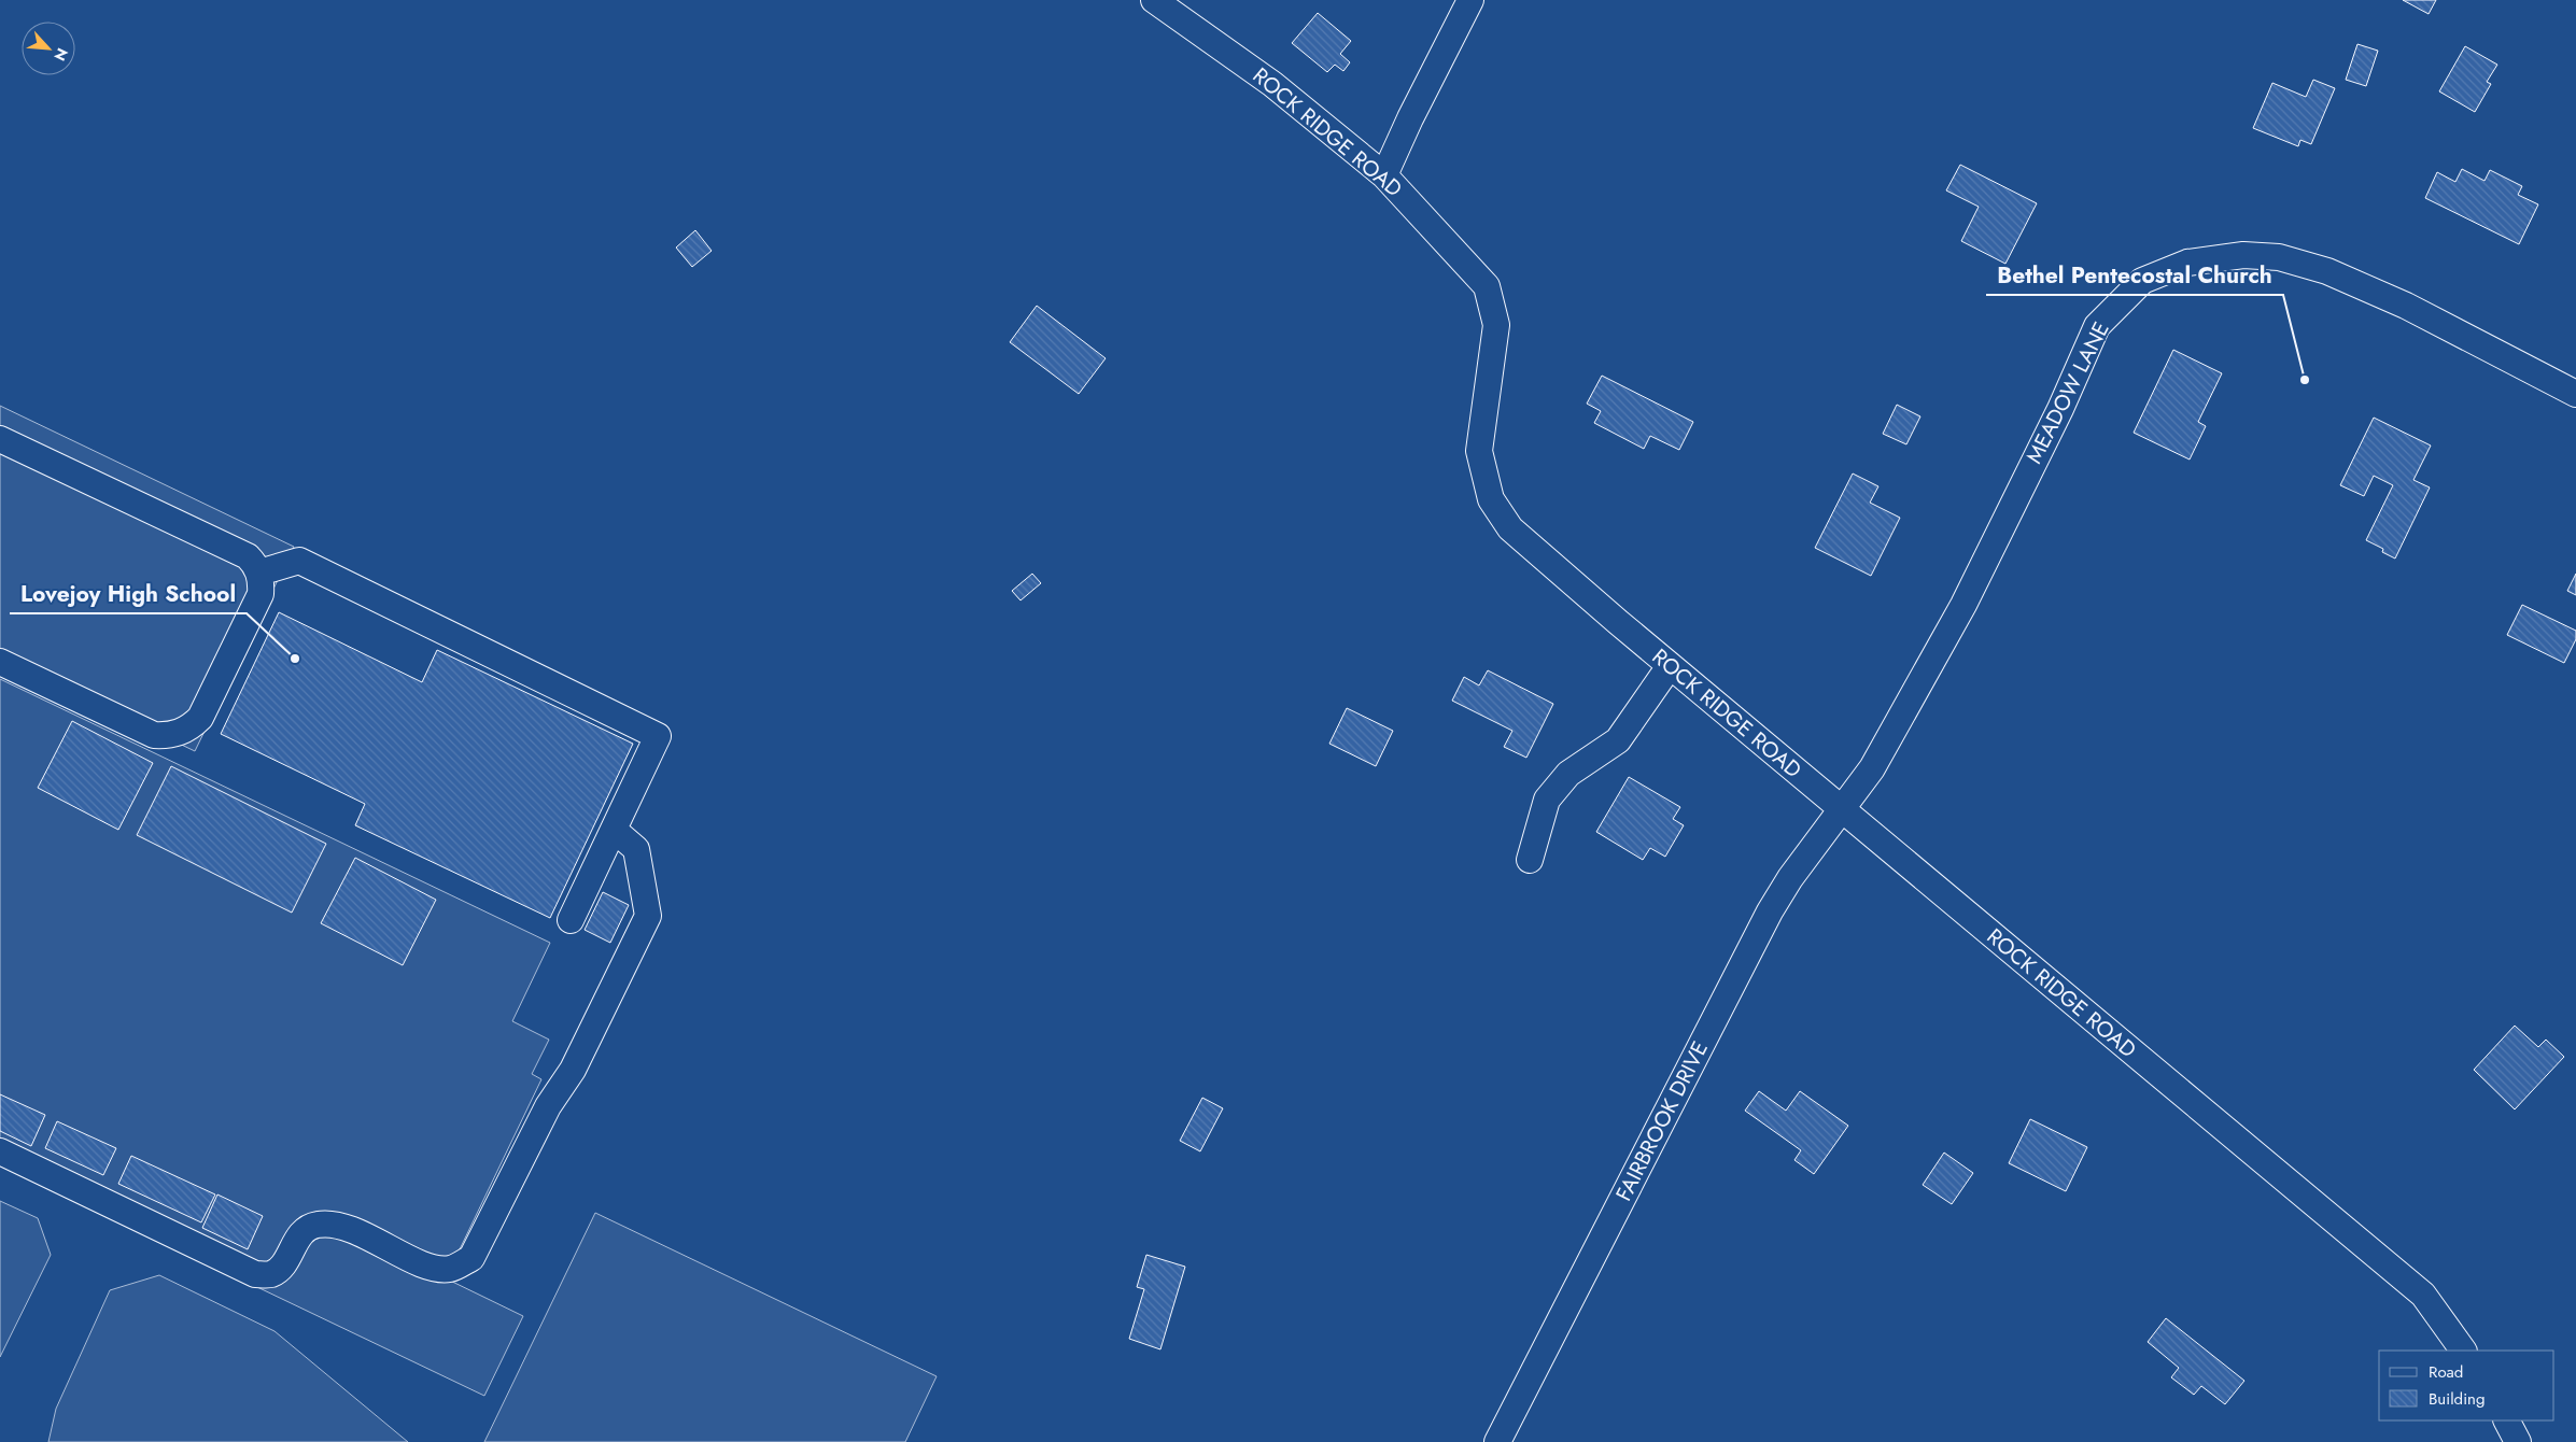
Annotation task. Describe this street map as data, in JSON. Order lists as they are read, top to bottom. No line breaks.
{"streets":{"street":["ROCK RIDGE ROAD","MEADOW LANE","FAIRBROOK DRIVE"]},"crossings":[["ROCK RIDGE ROAD","MEADOW LANE"],["ROCK RIDGE ROAD","FAIRBROOK DRIVE"],["MEADOW LANE","FAIRBROOK DRIVE"]],"places":["Bethel Pentecostal Church","Lovejoy High School"],"legend":["Road","Building"],"north":"bottom right"}
